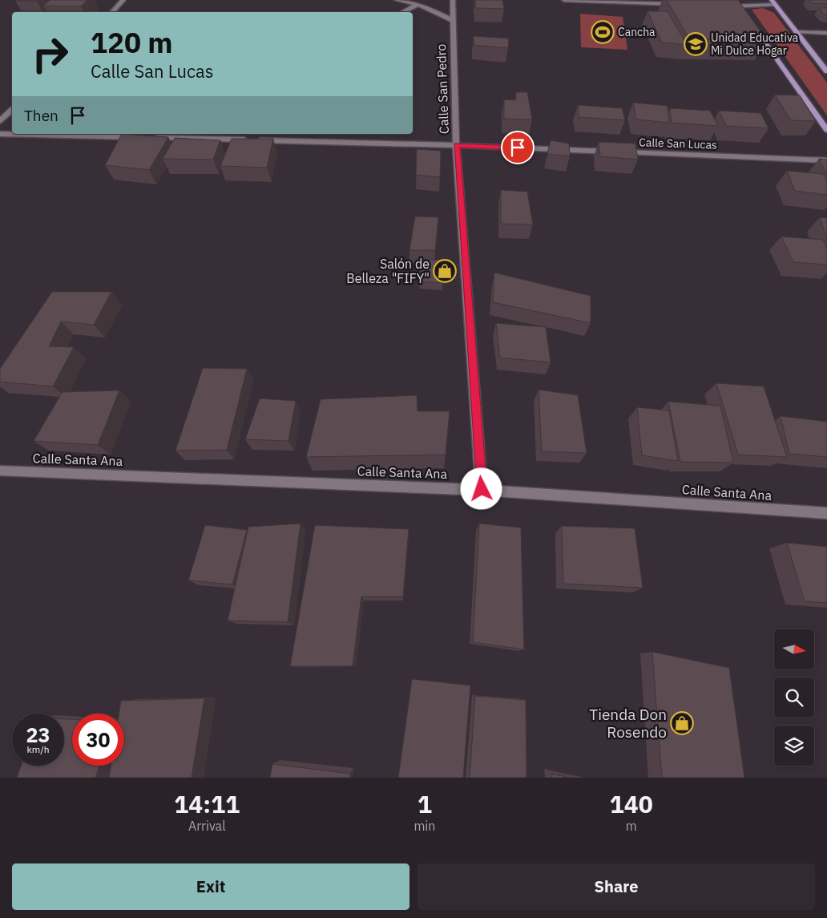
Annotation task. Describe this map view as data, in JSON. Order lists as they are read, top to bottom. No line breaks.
{"streets":{"street":["Calle San Pedro","Calle San Lucas","Calle Santa Ana"]},"crossings":[["Calle San Pedro","Calle San Lucas"],["Calle San Pedro","Calle Santa Ana"]],"places":{"sports":["Cancha"],"school or university":["Unidad Educativa Mi Dulce Hogar"],"shop":["Salón de Belleza \"FIFY\"","Tienda Don Rosendo"]},"north":"right","page":{"turn":["120 m","Calle San Lucas"],"then":"Then","speed":"23 km/h","limit":"30","eta":["14:11","Arrival","1","min","140","m"],"buttons":["Exit","Share"]}}
